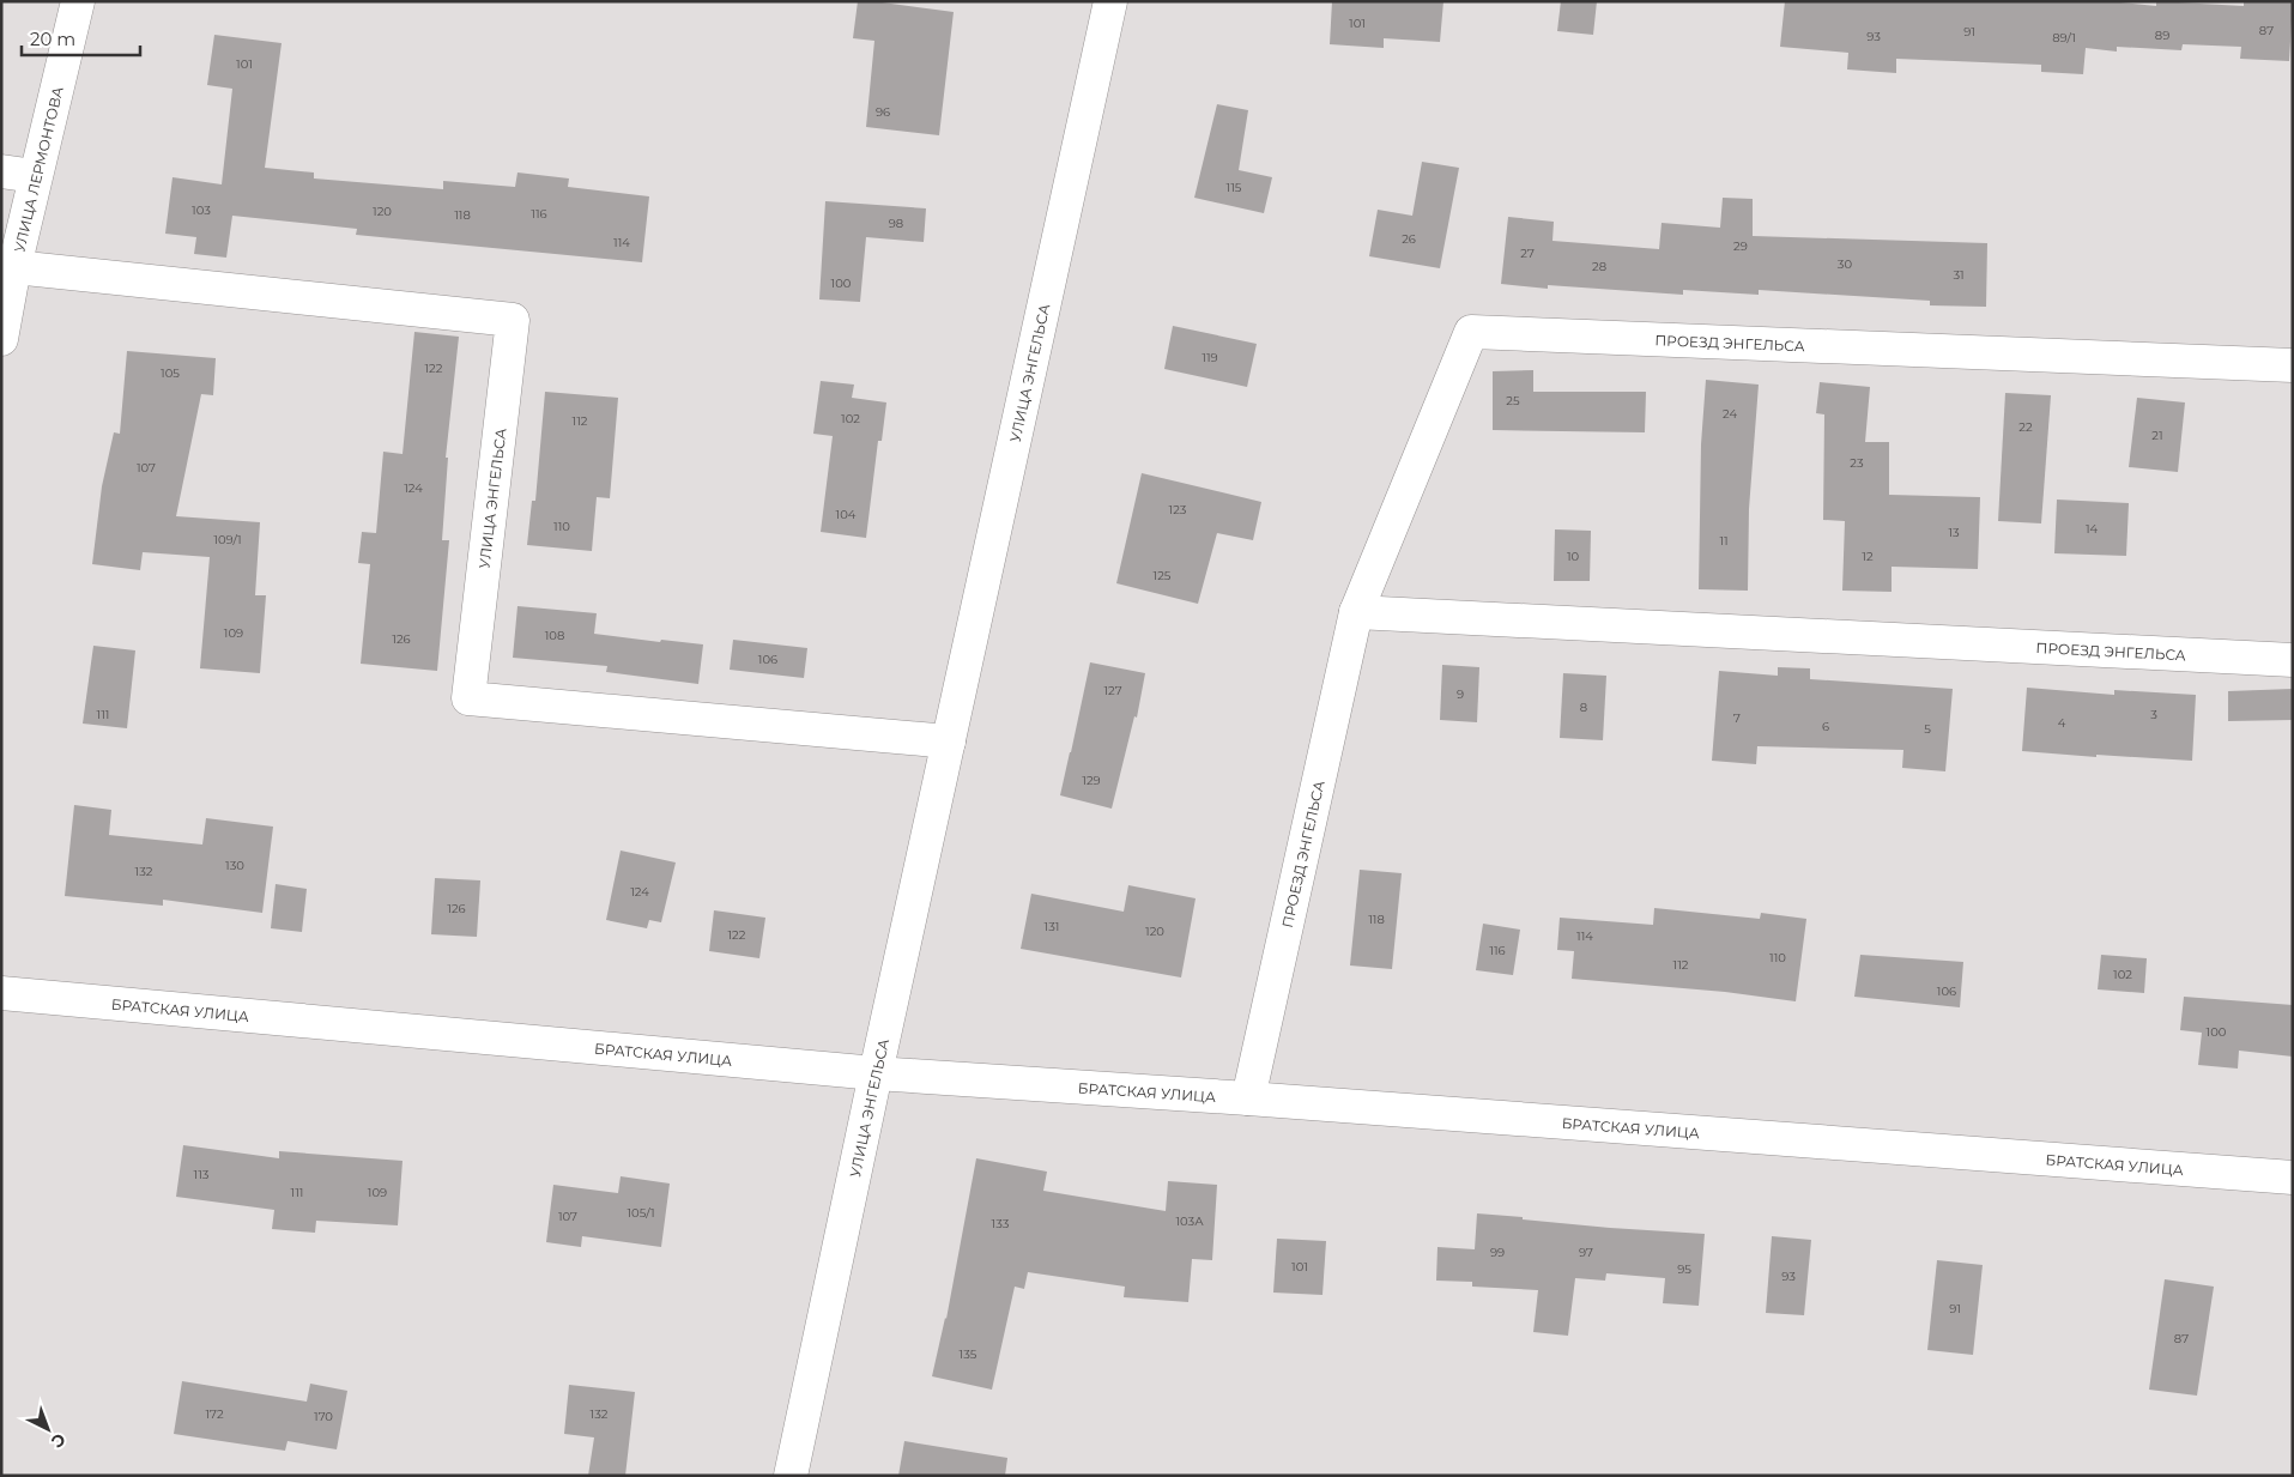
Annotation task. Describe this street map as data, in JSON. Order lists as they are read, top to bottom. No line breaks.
{"streets":{"street":["УЛИЦА ЛЕРМОНТОВА","ПРОЕЗД ЭНГЕЛЬСА","УЛИЦА ЭНГЕЛЬСА","БРАТСКАЯ УЛИЦА"]},"crossings":[["УЛИЦА ЛЕРМОНТОВА","УЛИЦА ЭНГЕЛЬСА"],["ПРОЕЗД ЭНГЕЛЬСА","БРАТСКАЯ УЛИЦА"],["УЛИЦА ЭНГЕЛЬСА","БРАТСКАЯ УЛИЦА"]],"house_numbers":["101","87","91","89","93","89/1","101","96","115","103","120","116","118","98","26","114","29","27","30","28","31","100","119","122","105","25","24","102","112","22","21","23","107","124","123","104","110","14","13","109/1","11","10","12","125","109","108","126","106","127","9","8","111","3","7","4","6","5","129","130","132","124","126","118","131","120","122","114","116","110","112","102","106","100","113","111","109","105/1","107","103А","133","99","97","101","95","93","91","87","135","172","132","170"],"scale_bar":"20 m","north":"bottom right"}
